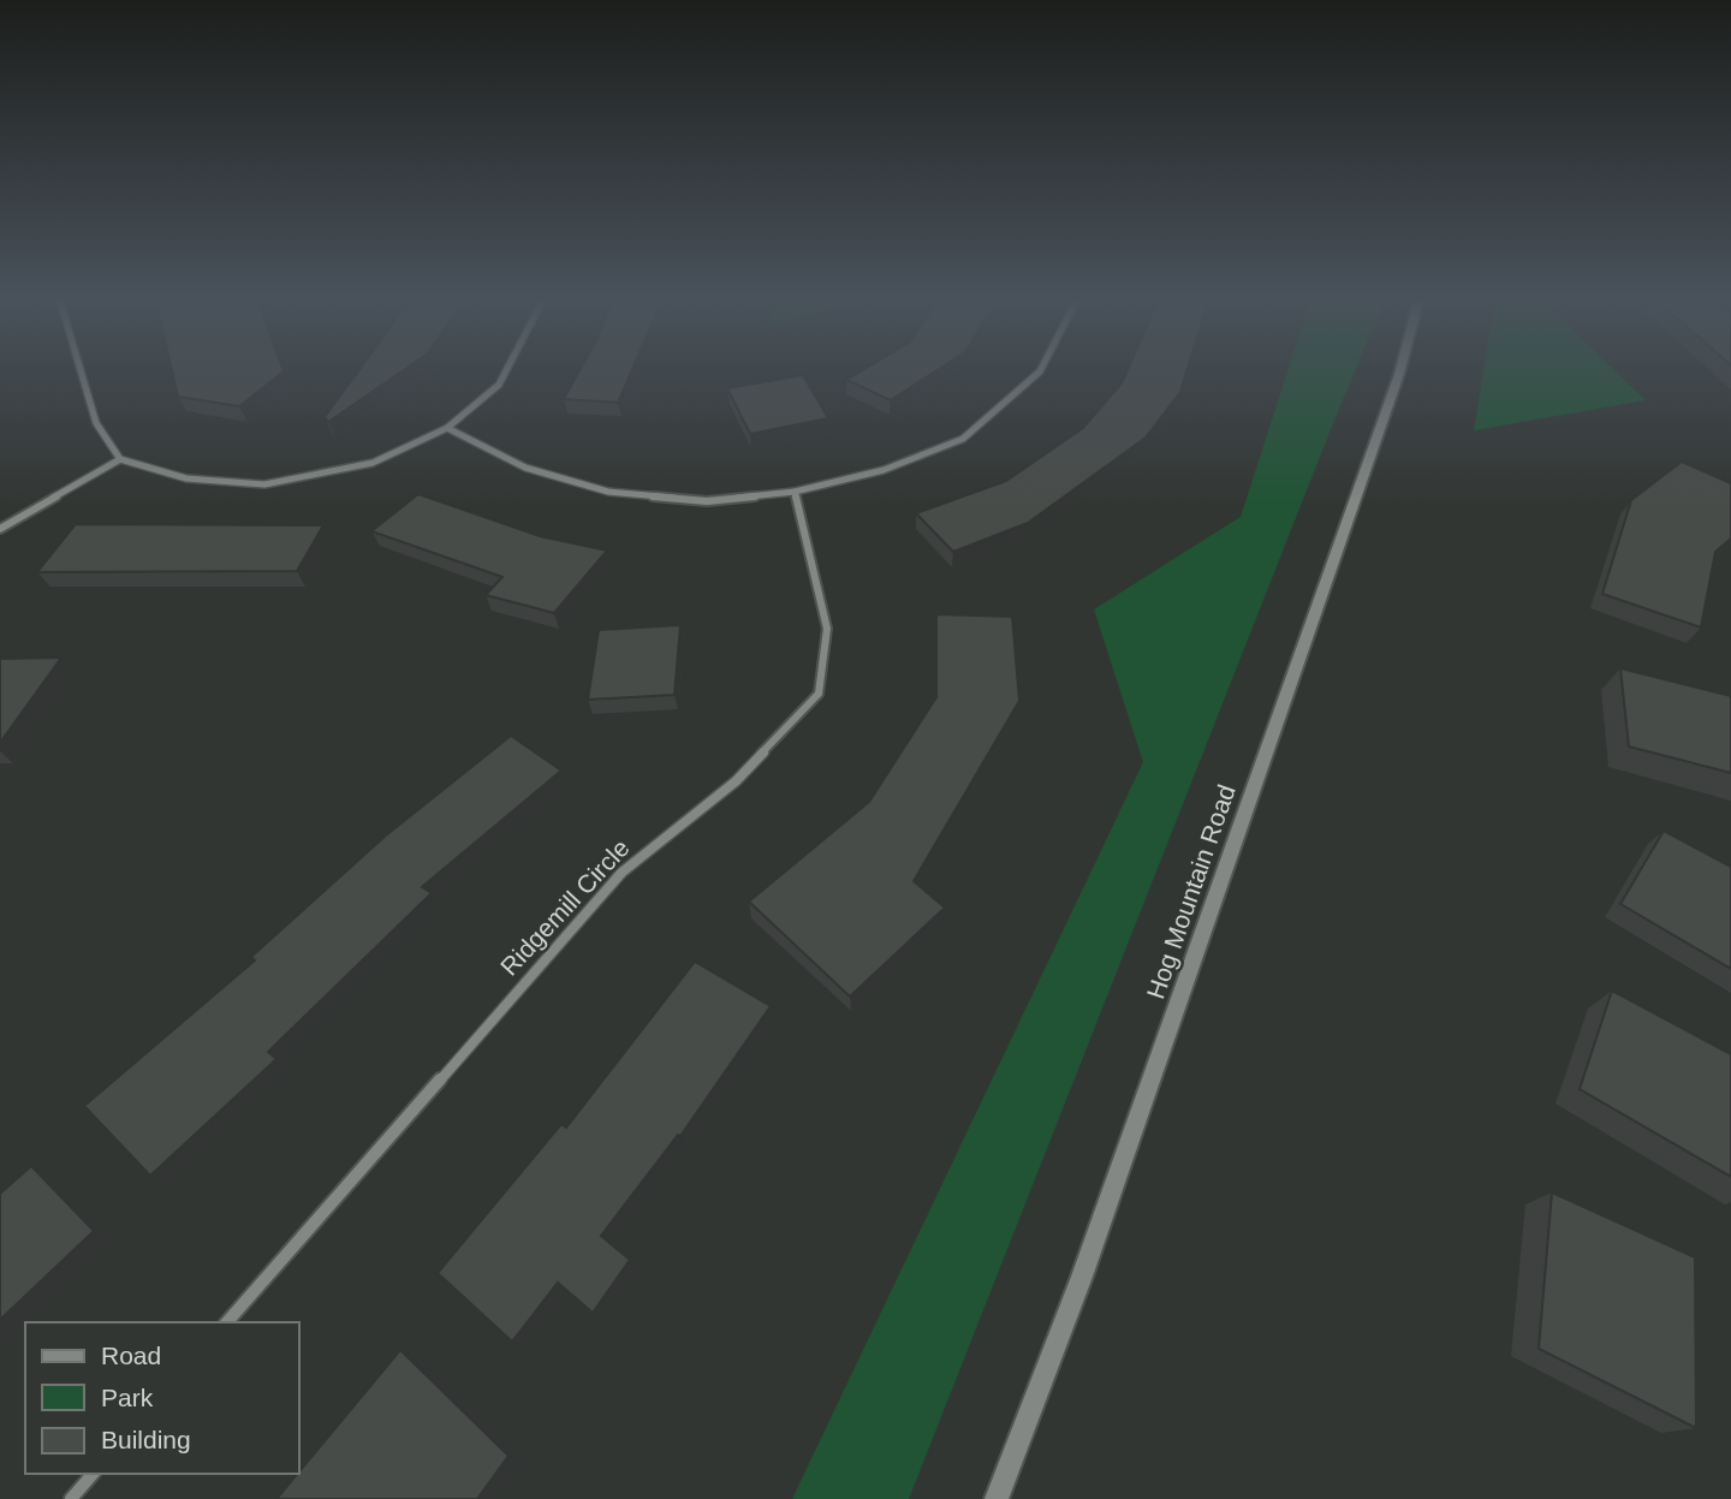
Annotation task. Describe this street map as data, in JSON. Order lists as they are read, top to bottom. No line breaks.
{"streets":{"street":["Hog Mountain Road","Ridgemill Circle"]},"legend":["Road","Park","Building"]}
